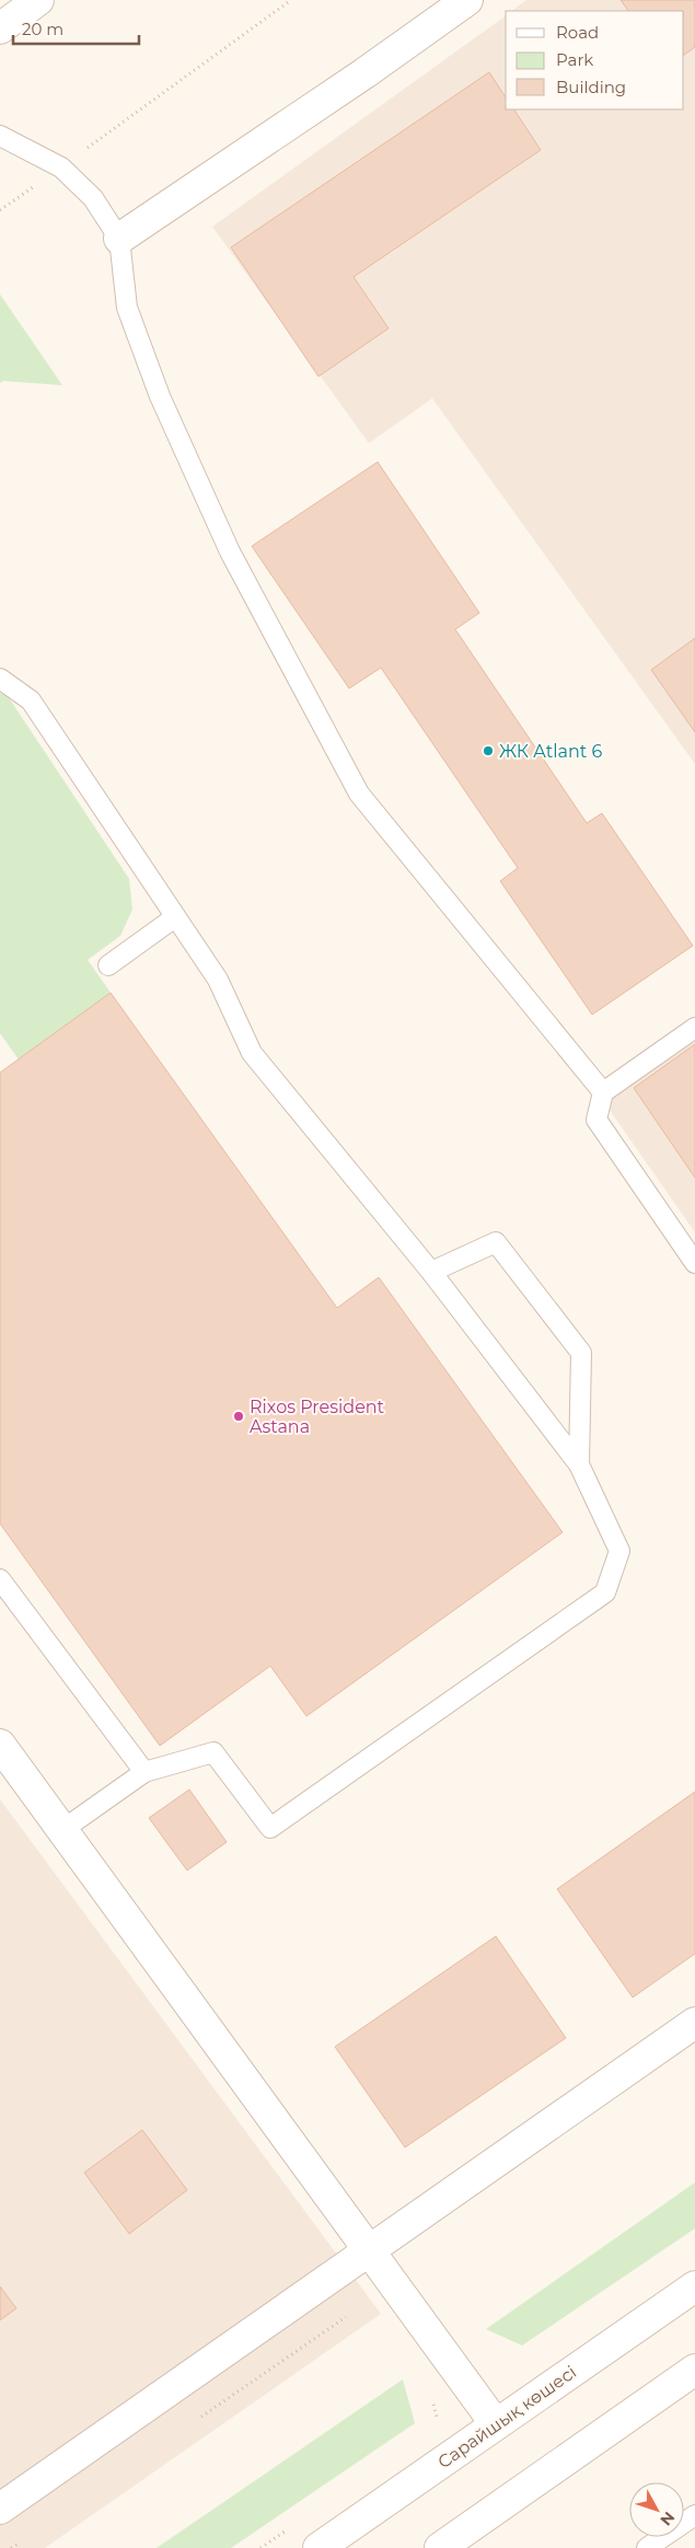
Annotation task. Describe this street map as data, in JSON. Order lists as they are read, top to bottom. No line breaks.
{"streets":{"street":["Сарайшық көшесі"]},"places":["ЖК Atlant 6","Rixos President Astana"],"legend":["Road","Park","Building"],"scale_bar":"20 m","north":"bottom right"}
